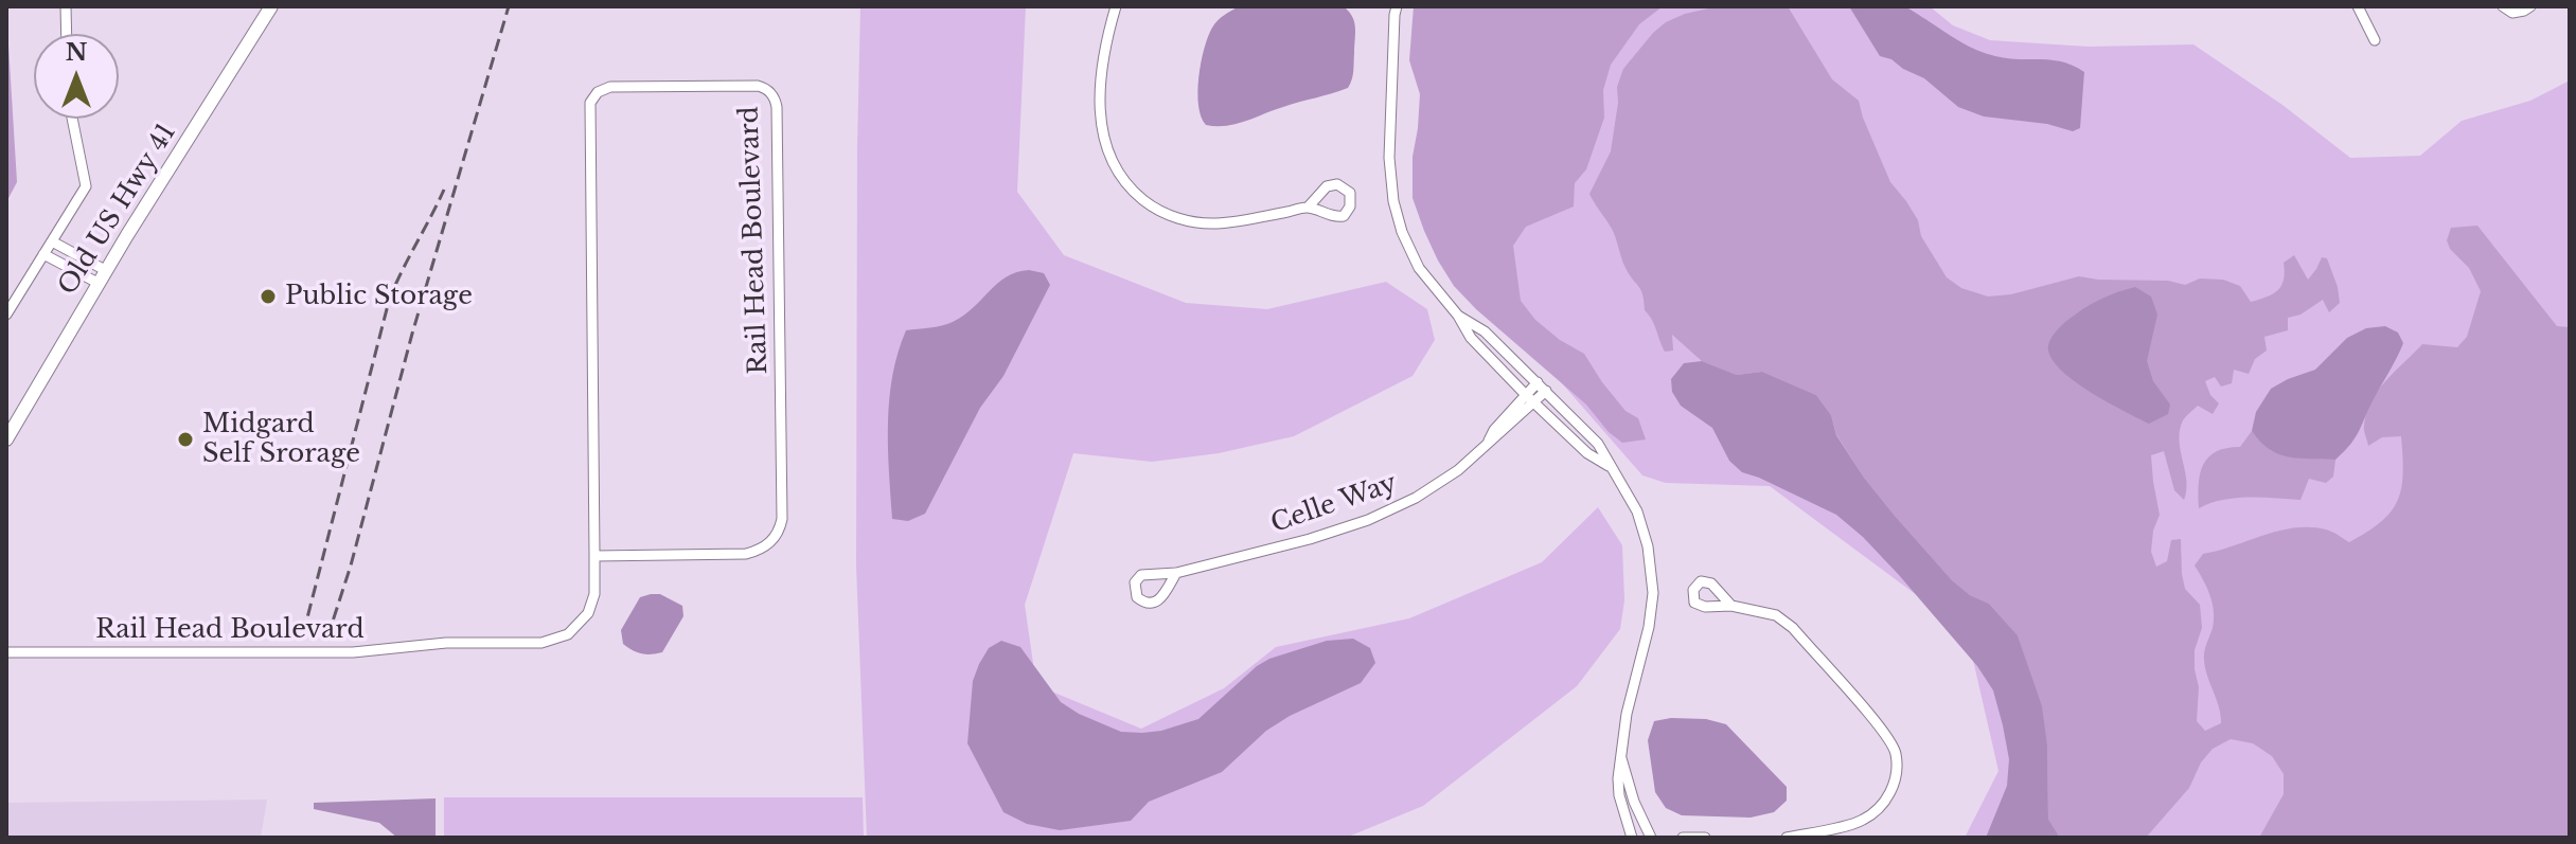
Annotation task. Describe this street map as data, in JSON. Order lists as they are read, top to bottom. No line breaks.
{"streets":{"street":["Old US Hwy 41","Rail Head Boulevard","Celle Way"]},"places":["Public Storage","Midgard Self Srorage"],"north":"top"}
